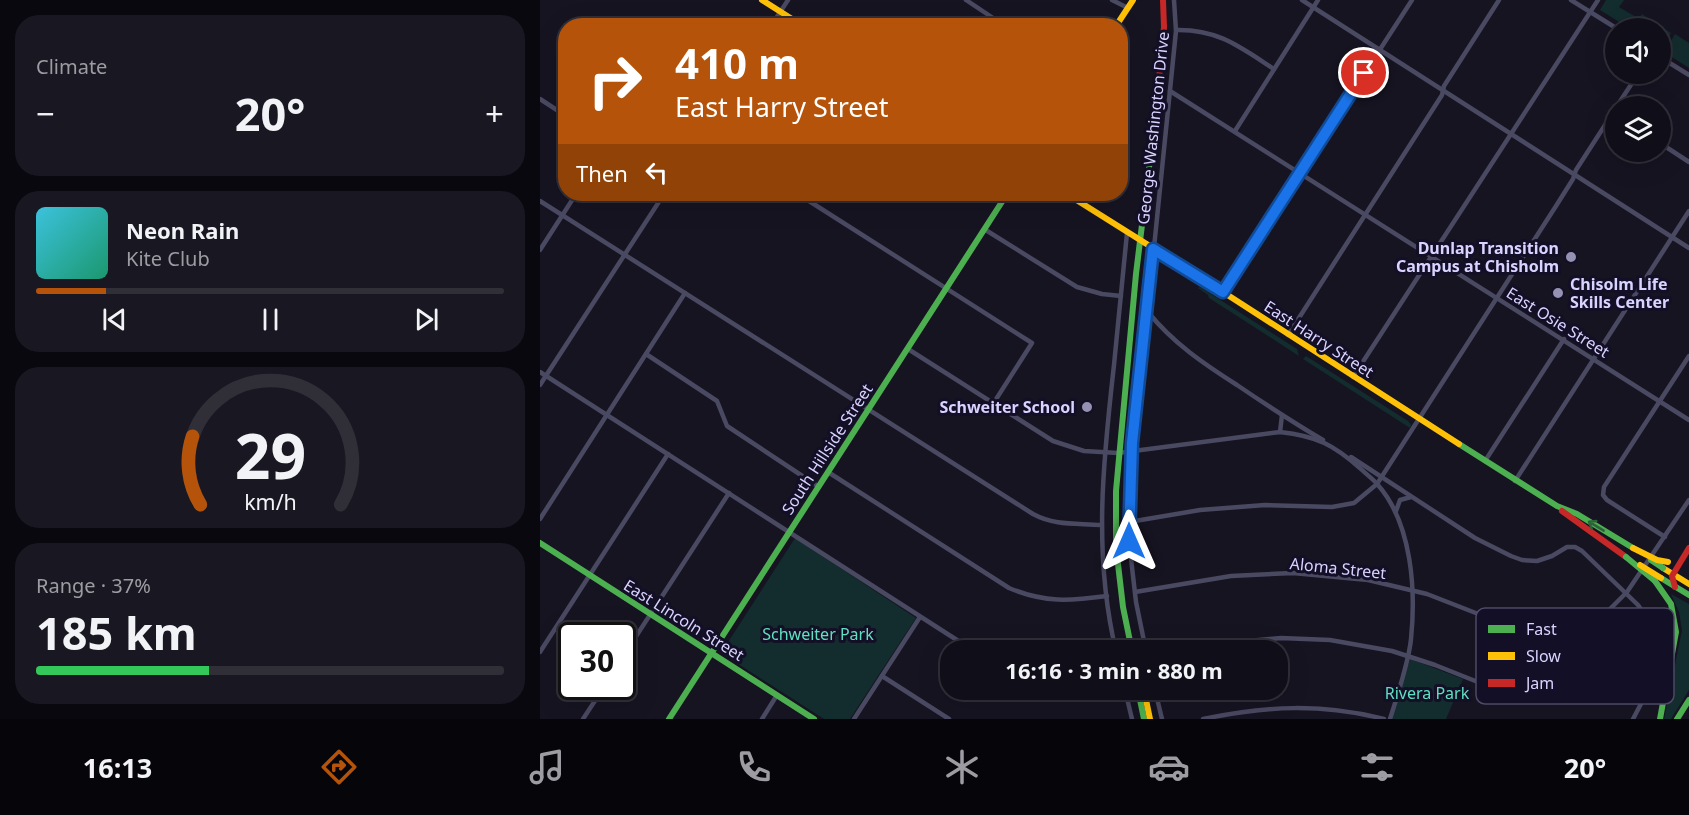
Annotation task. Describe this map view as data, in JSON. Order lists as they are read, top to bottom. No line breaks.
{"streets":{"main road":["East Harry Street","South Hillside Street","East Lincoln Street"],"street":["George Washington Drive","East Osie Street","Aloma Street"]},"crossings":[["George Washington Drive","East Osie Street"],["George Washington Drive","East Harry Street"],["George Washington Drive","Aloma Street"],["South Hillside Street","East Lincoln Street"]],"parks":["Schweiter Park","Rivera Park"],"places":["Dunlap Transition Campus at Chisholm","Chisolm Life Skills Center","Schweiter School"],"legend":["Fast","Slow","Jam"],"page":{"tile":["Climate",["Range · 37%","185 km"]],"turn":["410 m","East Harry Street"],"heat":["−","20°","+"],"then":"Then","song":["Neon Rain","Kite Club"],"limit":"30","trip":"16:16 · 3 min · 880 m","tabs":["16:13","20°"],"gauge":["29","km/h"]}}
